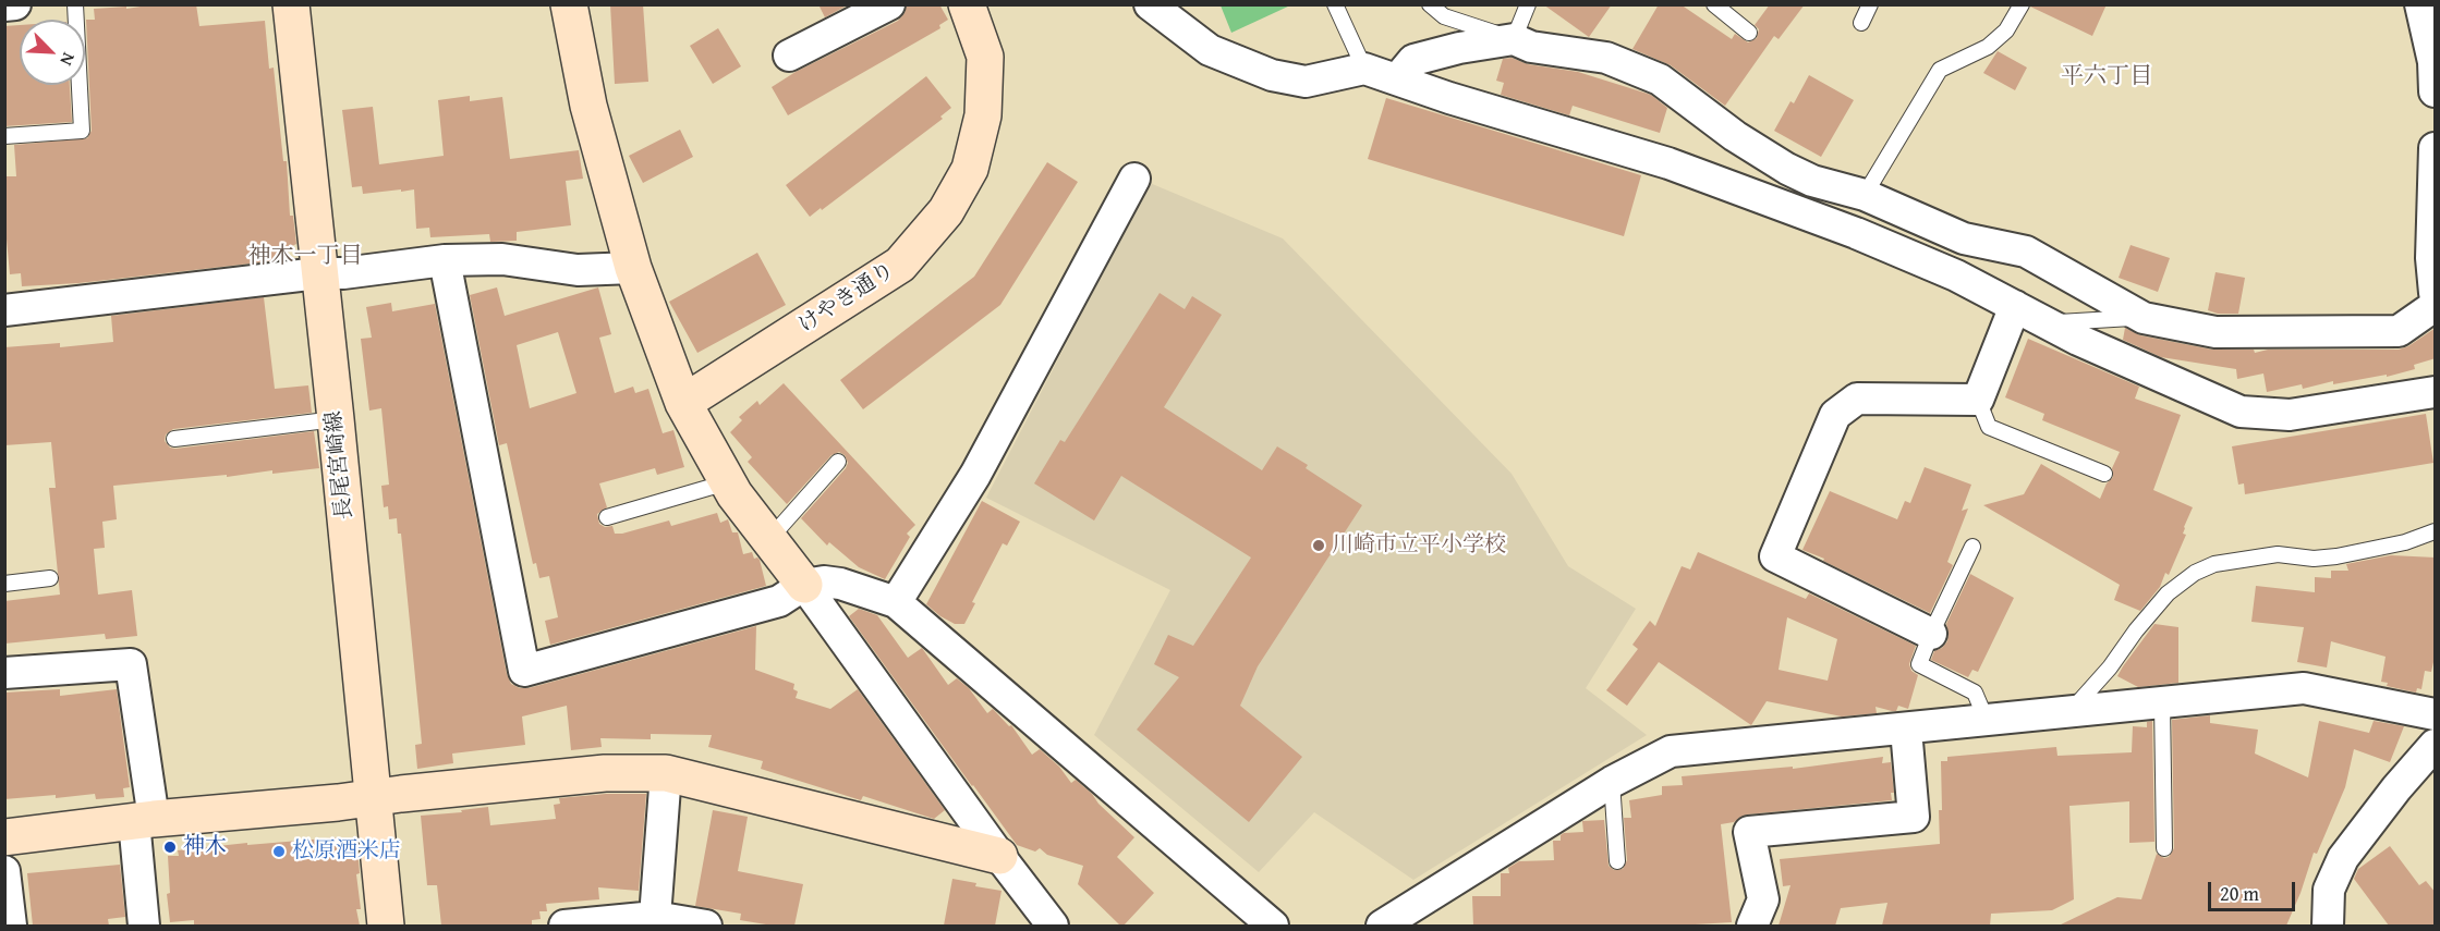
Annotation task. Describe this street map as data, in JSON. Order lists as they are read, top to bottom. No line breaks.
{"streets":{"street":["けやき通り","長尾宮崎線"]},"districts":["平六丁目","神木一丁目"],"places":["川崎市立平小学校","神木","松原酒米店"],"scale_bar":"20 m","north":"bottom right"}
